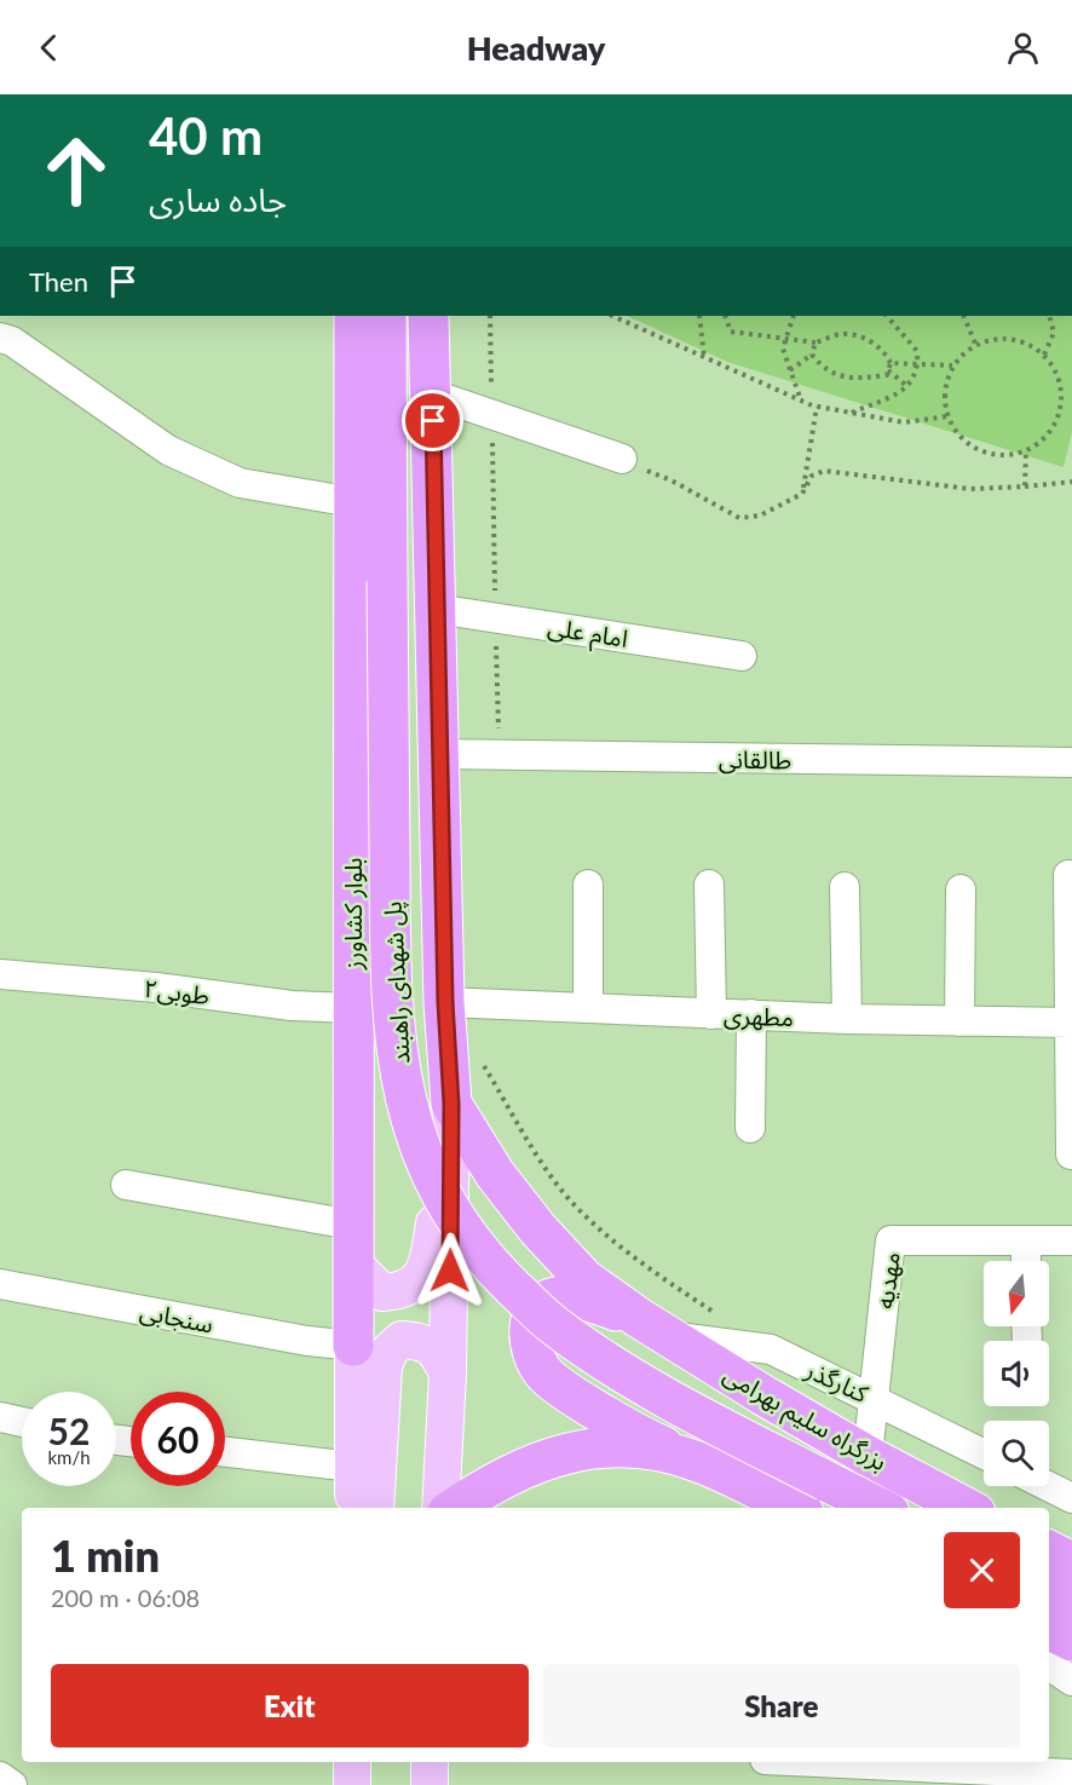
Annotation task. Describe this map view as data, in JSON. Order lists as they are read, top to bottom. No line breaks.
{"streets":{"highway":["بلوار کشاورز","پل شهدای راهبند","بزرگراه سلیم بهرامی"],"street":["امام علی","طالقانی","طوبی۲","مطهری","مهدیه","سنجابی","کنارگذر"]},"crossings":[["بلوار کشاورز","طوبی۲"],["بلوار کشاورز","سنجابی"],["مهدیه","کنارگذر"],["مهدیه","بزرگراه سلیم بهرامی"],["کنارگذر","بزرگراه سلیم بهرامی"]],"north":"bottom","page":{"header":"Headway","turn":["40 m","جاده ساری"],"then":"Then","speed":"52 km/h","limit":"60","heading":["1 min","200 m · 06:08"],"buttons":["Exit","Share"]}}
